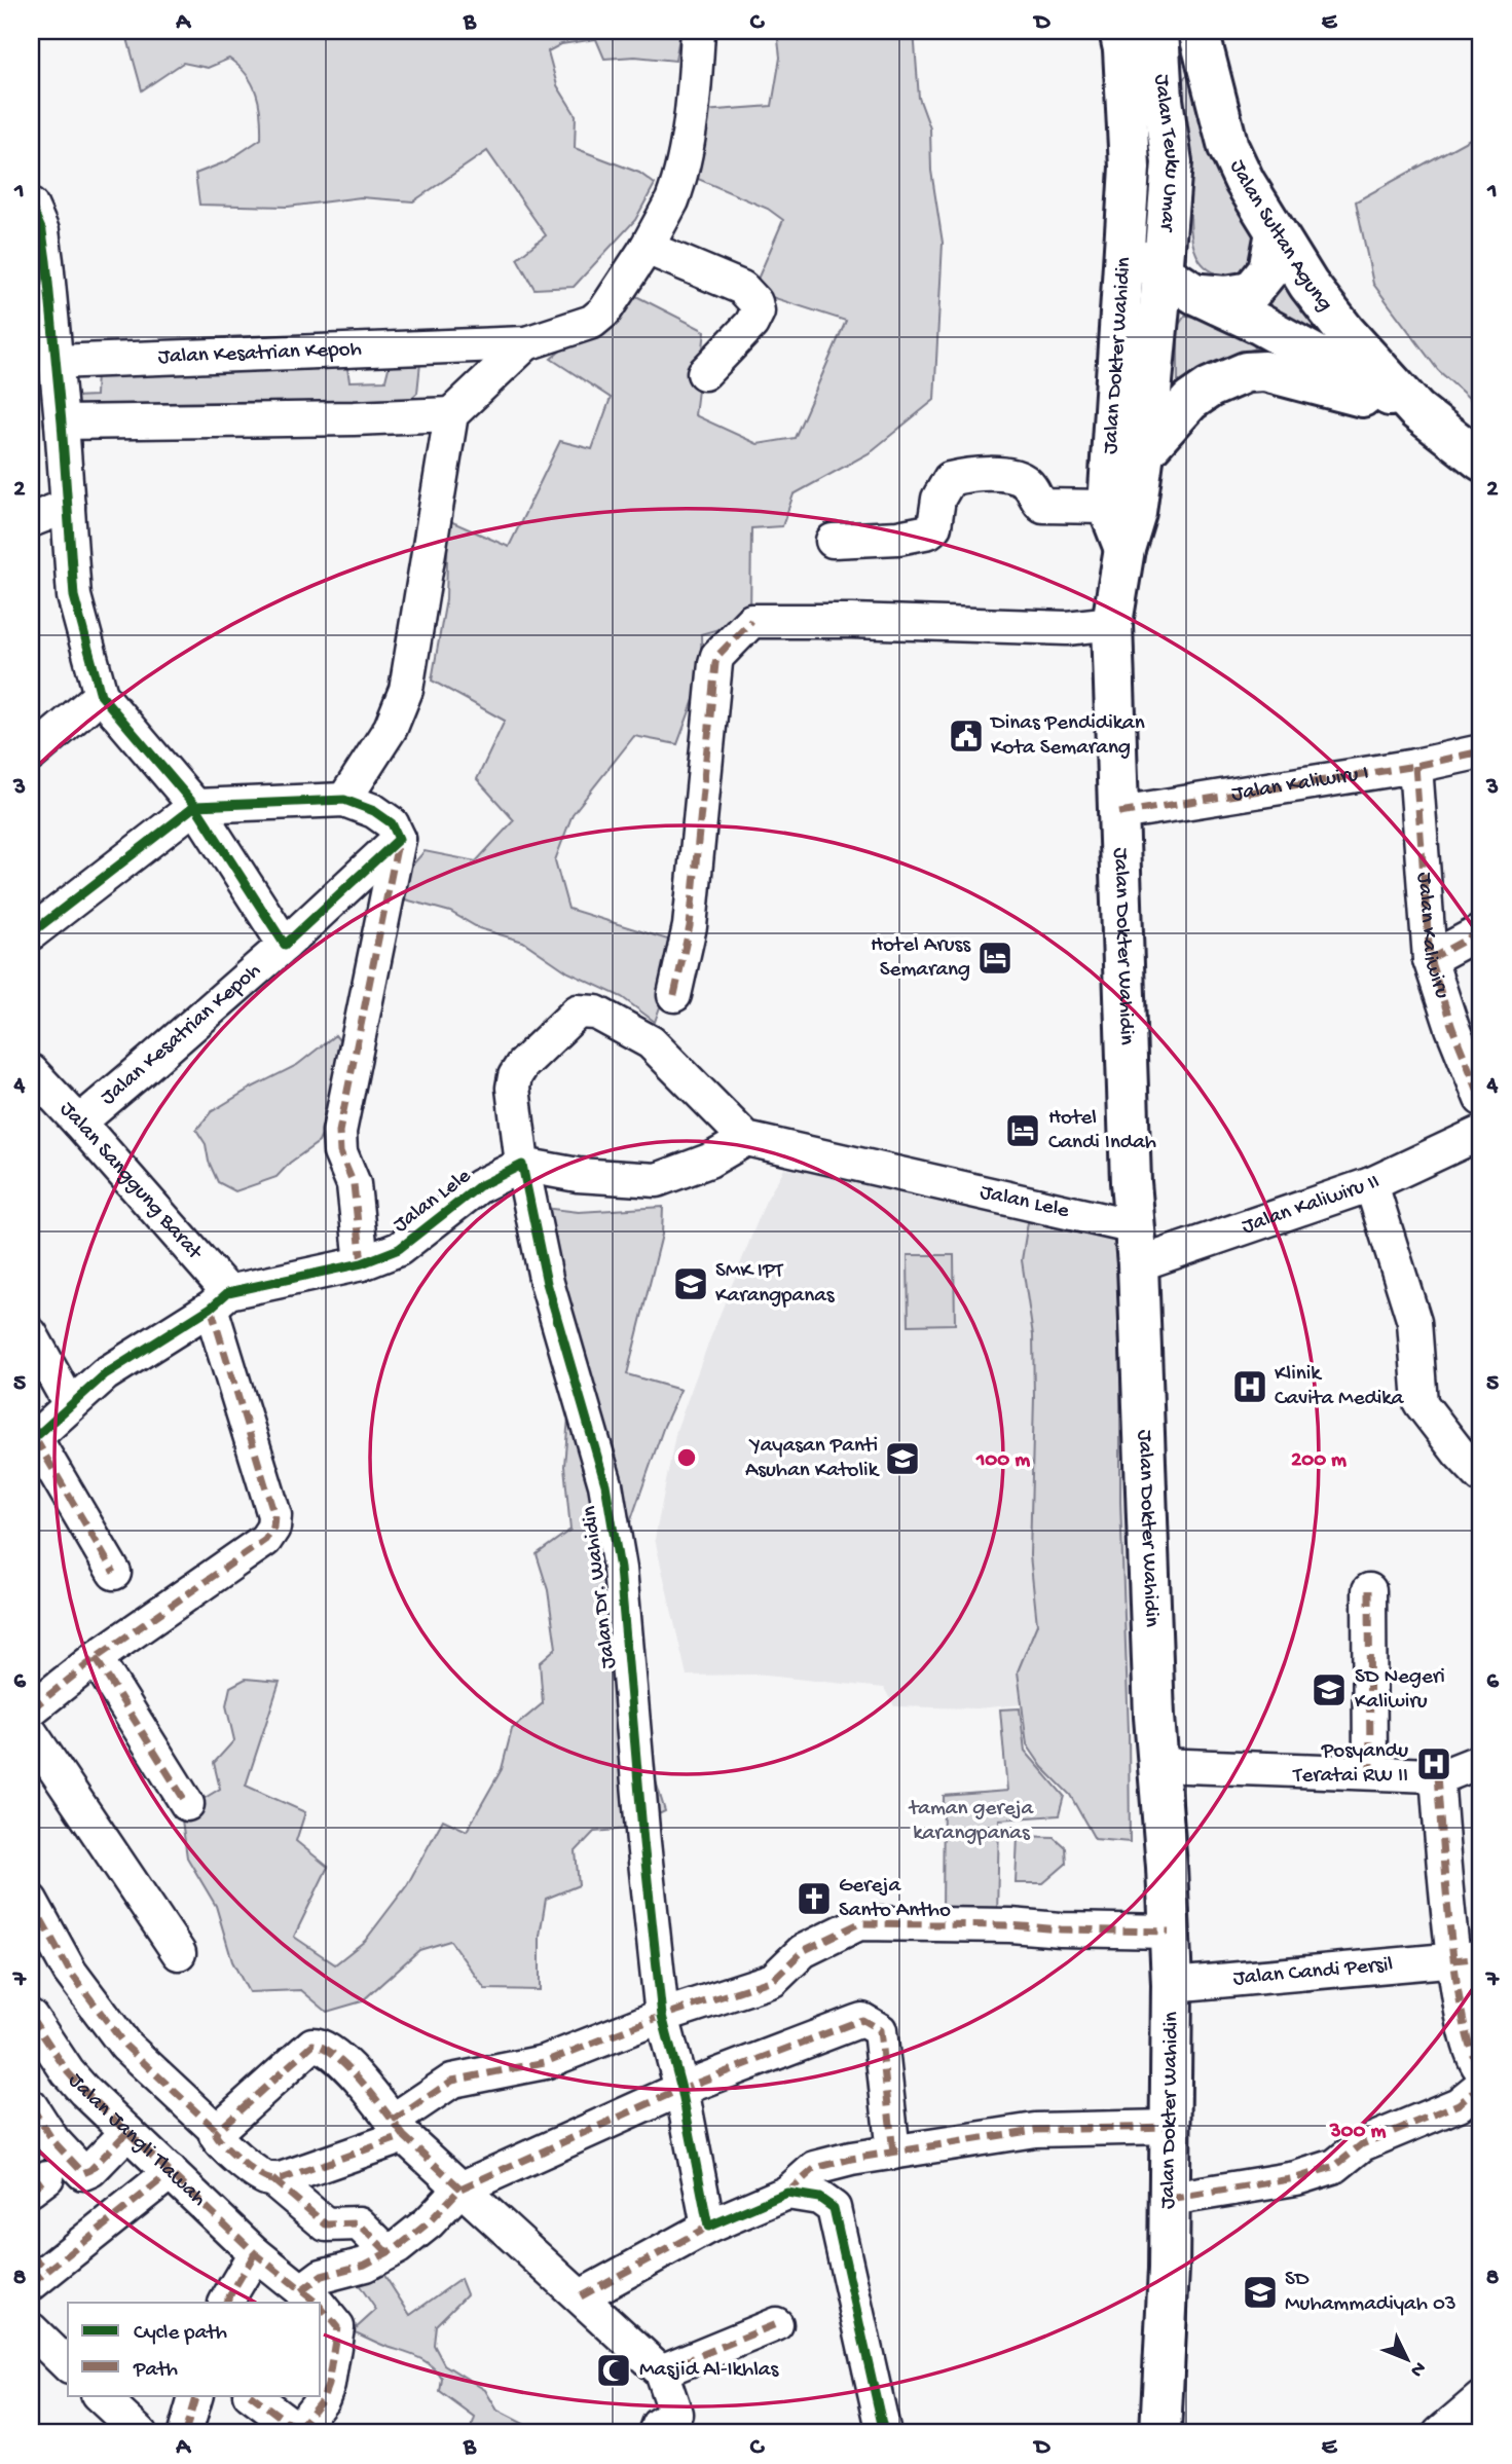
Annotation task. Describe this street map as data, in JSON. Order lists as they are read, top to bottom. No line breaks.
{"streets":{"highway":["Jalan Teuku Umar","Jalan Sultan Agung","Jalan Dokter Wahidin"],"street":["Jalan Kesatrian Kepoh","Jalan Kaliwiru I","Jalan Kaliwiru","Jalan Sanggung Barat","Jalan Lele","Jalan Kaliwiru II","Jalan Dr. Wahidin","Jalan Candi Persil","Jalan Jangli Tlawah"]},"crossings":[["Jalan Teuku Umar","Jalan Sultan Agung"],["Jalan Teuku Umar","Jalan Dokter Wahidin"],["Jalan Sultan Agung","Jalan Dokter Wahidin"],["Jalan Kesatrian Kepoh","Jalan Sanggung Barat"],["Jalan Dokter Wahidin","Jalan Kaliwiru I"],["Jalan Dokter Wahidin","Jalan Lele"],["Jalan Dokter Wahidin","Jalan Kaliwiru II"],["Jalan Dokter Wahidin","Jalan Candi Persil"],["Jalan Kaliwiru I","Jalan Kaliwiru"],["Jalan Sanggung Barat","Jalan Lele"],["Jalan Lele","Jalan Kaliwiru II"],["Jalan Lele","Jalan Dr. Wahidin"]],"parks":["taman gereja karangpanas"],"places":{"public building":["Dinas Pendidikan Kota Semarang"],"hotel":["Hotel Aruss Semarang","Hotel Candi Indah"],"school or university":["SMK IPT Karangpanas","Yayasan Panti Asuhan Katolik","SD Negeri Kaliwiru","SD Muhammadiyah 03"],"hospital":["Klinik Cavita Medika","Posyandu Teratai RW II"],"church":["Gereja Santo Antho"],"mosque":["Masjid Al-Ikhlas"]},"legend":["Cycle path","Path"],"north":"bottom right","grid":{"columns":["A","B","C","D","E"],"rows":["1","2","3","4","5","6","7","8"]},"rings":["100 m","200 m","300 m"]}
